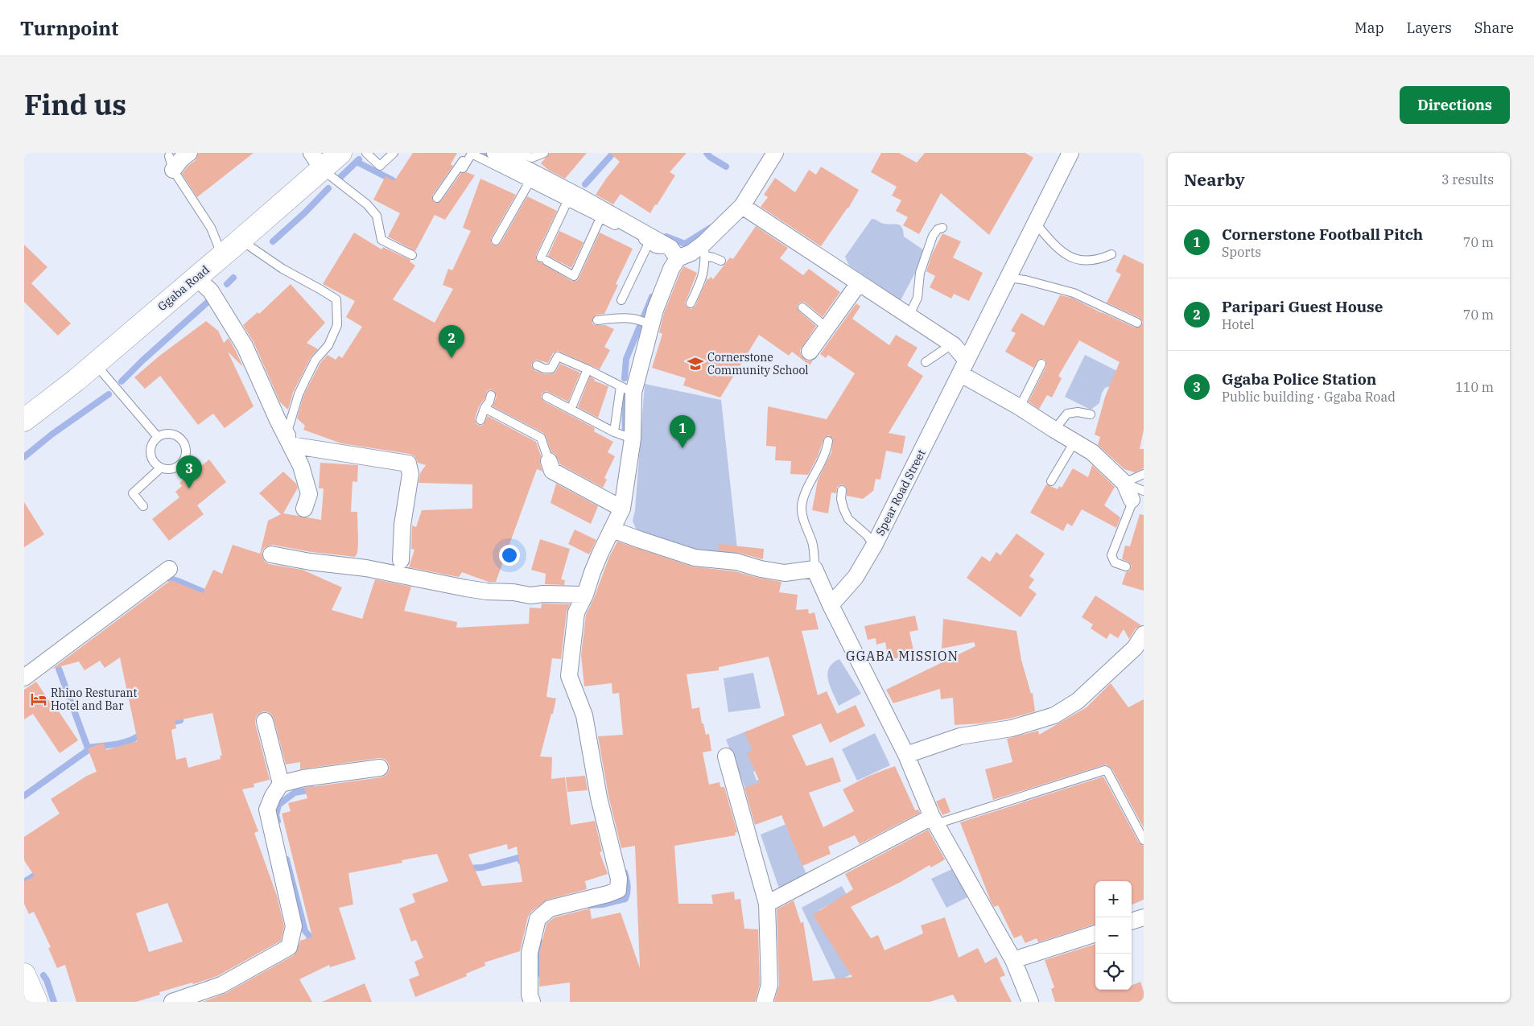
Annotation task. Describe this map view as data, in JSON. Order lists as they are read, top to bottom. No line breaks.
{"streets":{"street":["Ggaba Road","Spear Road Street"]},"districts":["GGABA MISSION"],"places":{"school or university":["Cornerstone Community School"],"hotel":["Rhino Resturant Hotel and Bar"]},"page":{"header":"Turnpoint","nav":["Map","Layers","Share"],"title":"Find us","buttons":"Directions","heading":["Nearby","3 results"],"list":[{"mark":"1","name":"Cornerstone Football Pitch","note":"Sports","value":"70 m"},{"mark":"2","name":"Paripari Guest House","note":"Hotel","value":"70 m"},{"mark":"3","name":"Ggaba Police Station","note":"Public building · Ggaba Road","value":"110 m"}],"pins":["2","1","3"],"map_buttons":["+","−"]}}
